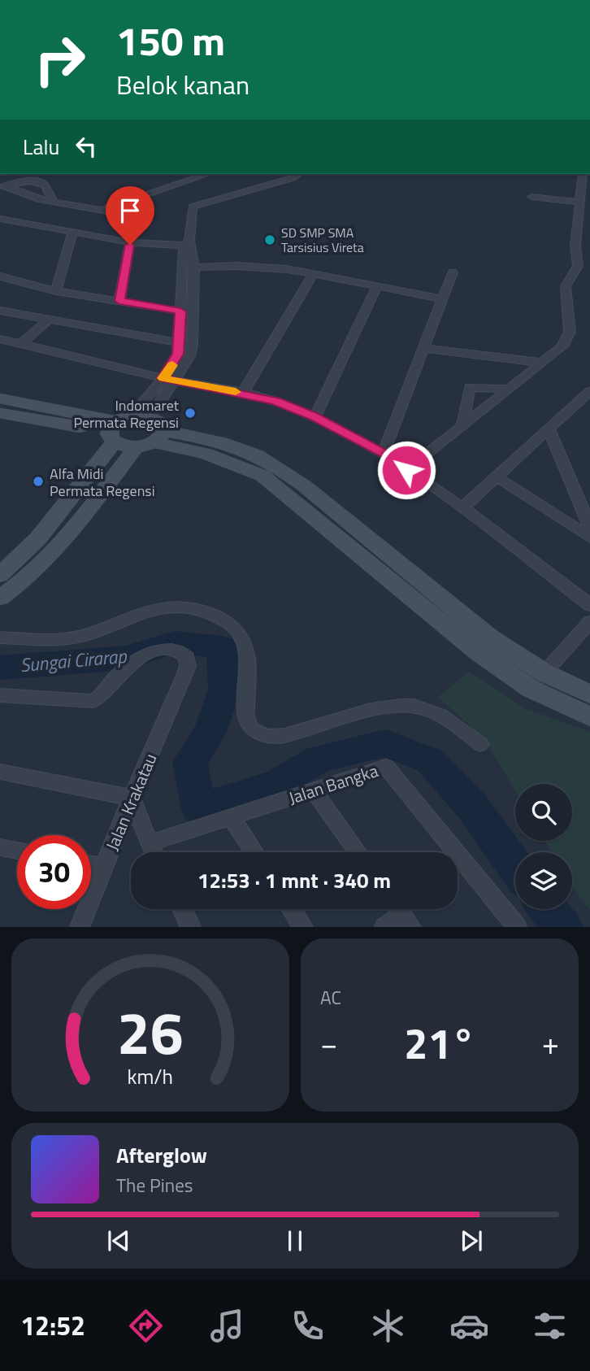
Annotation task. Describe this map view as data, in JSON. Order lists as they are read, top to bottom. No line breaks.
{"streets":{"street":["Jalan Bangka","Jalan Krakatau"]},"water":["Sungai Cirarap"],"places":["SD SMP SMA Tarsisius Vireta","Indomaret Permata Regensi","Alfa Midi Permata Regensi"],"page":{"turn":["150 m","Belok kanan"],"then":"Lalu","limit":"30","trip":"12:53 · 1 mnt · 340 m","tile":"AC","heat":["−","21°","+"],"song":["Afterglow","The Pines"],"tabs":"12:52","gauge":["26","km/h"]}}
